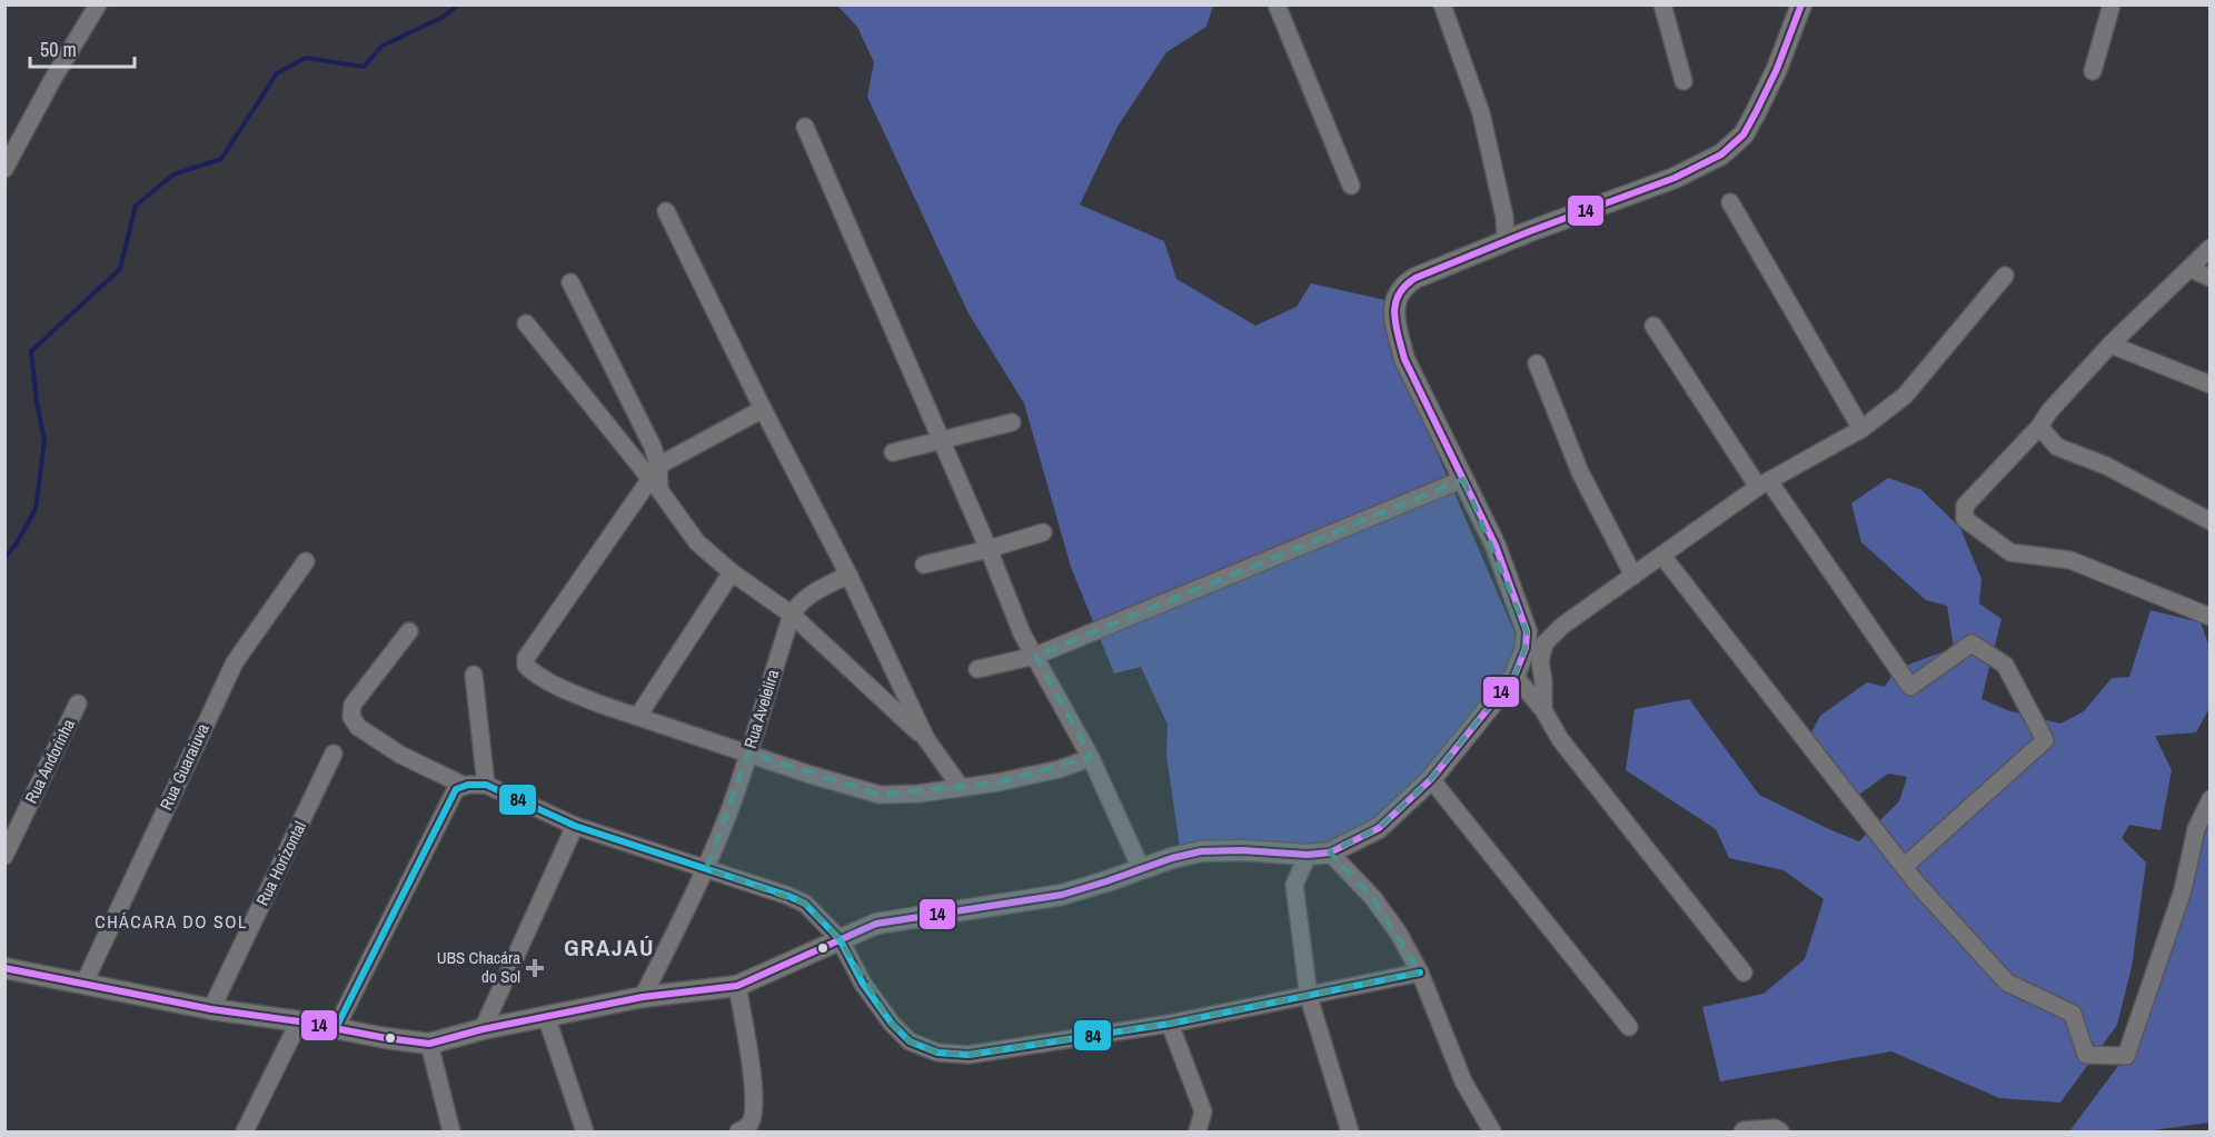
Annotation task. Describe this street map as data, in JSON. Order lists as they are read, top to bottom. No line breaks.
{"streets":{"street":["Rua Avelelira","Rua Andorinha","Rua Guaraiuva","Rua Horizontal"]},"districts":["CHÁCARA DO SOL","GRAJAÚ"],"places":{"health":["UBS Chacára do Sol"]},"lines":["transit line 14","transit line 84"],"scale_bar":"50 m"}
